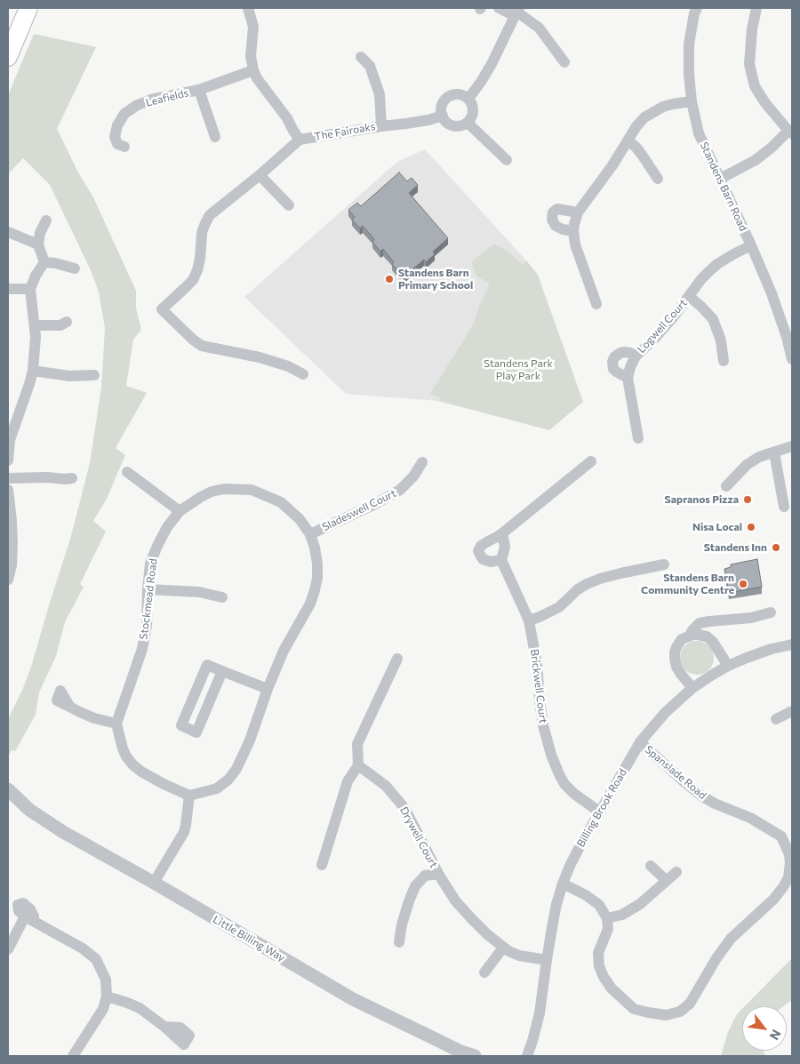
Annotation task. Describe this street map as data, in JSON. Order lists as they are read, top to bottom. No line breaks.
{"streets":{"street":["Leafields","The Fairoaks","Standens Barn Road","Logwell Court","Sladeswell Court","Stockmead Road","Brickwell Court","Spanslade Road","Billing Brook Road","Drywell Court","Little Billing Way"]},"crossings":[["Standens Barn Road","Logwell Court"],["Sladeswell Court","Stockmead Road"],["Brickwell Court","Billing Brook Road"],["Spanslade Road","Billing Brook Road"],["Billing Brook Road","Drywell Court"]],"parks":["Standens Park Play Park"],"places":["Standens Barn Primary School","Sapranos Pizza","Nisa Local","Standens Inn","Standens Barn Community Centre"],"north":"bottom right"}
